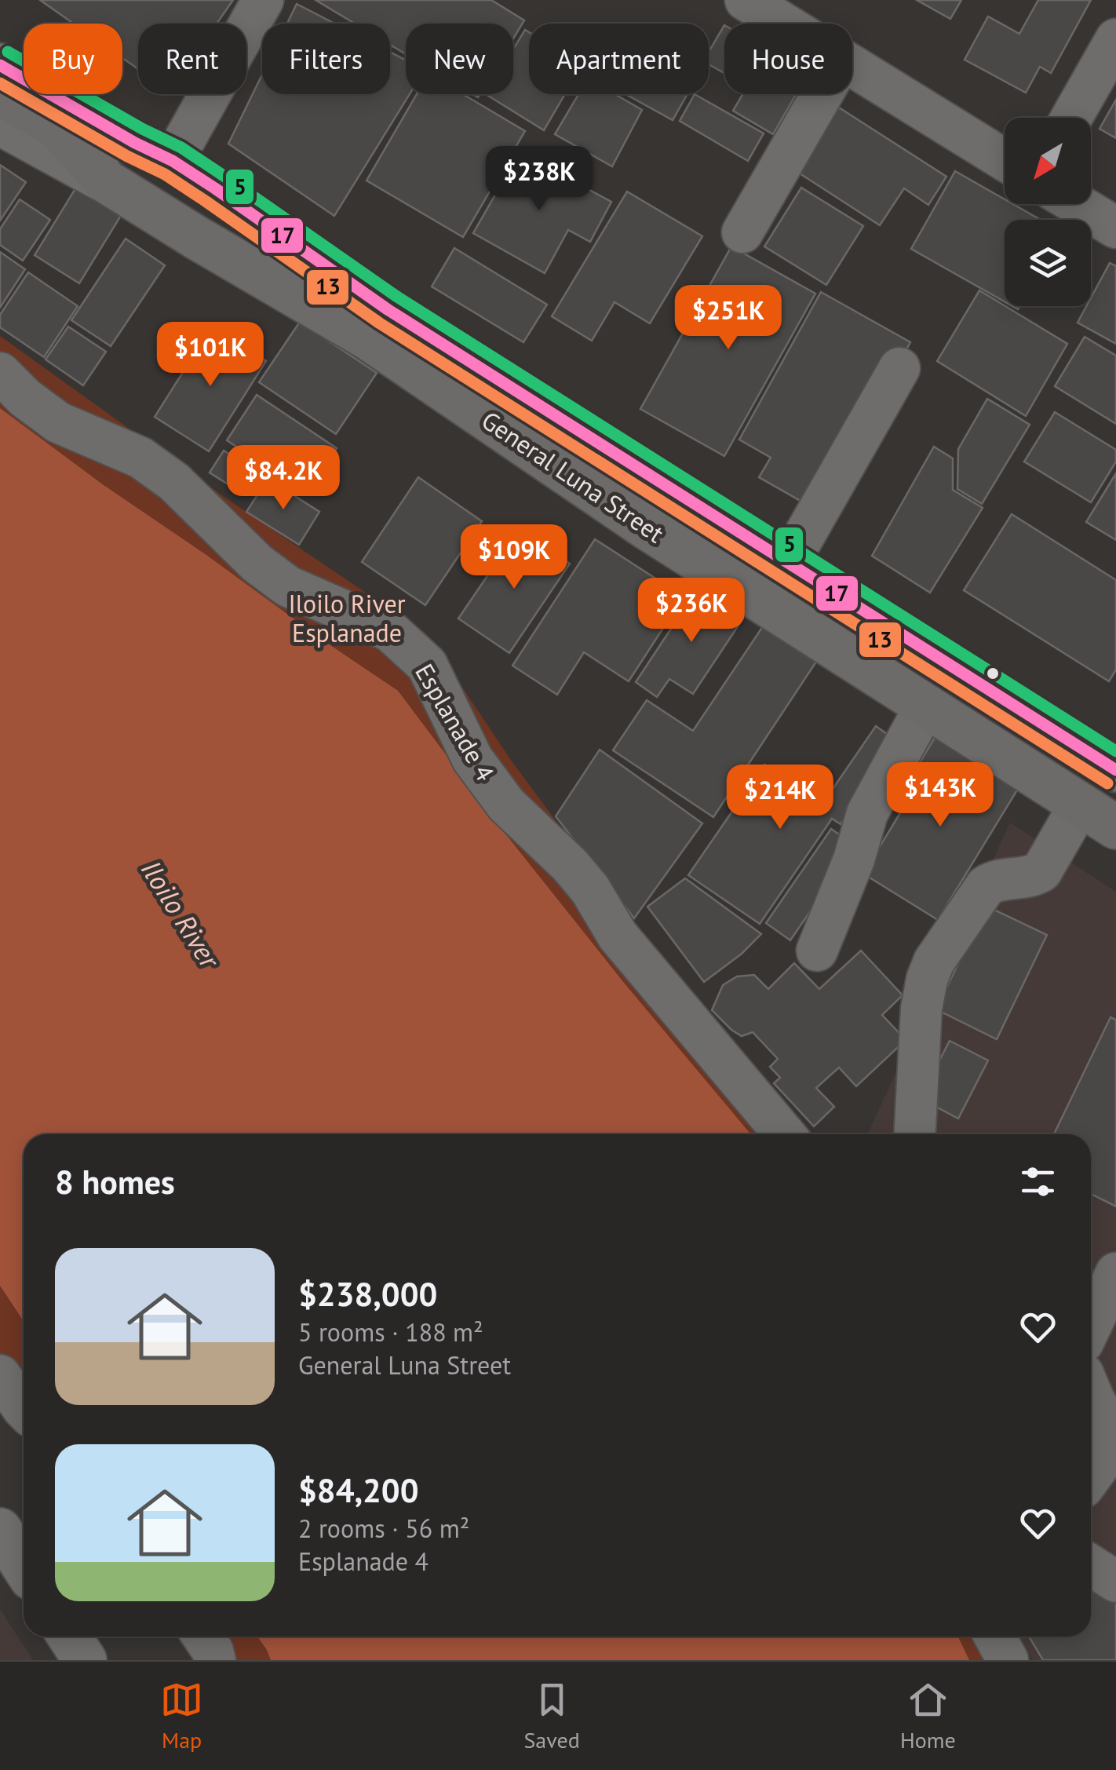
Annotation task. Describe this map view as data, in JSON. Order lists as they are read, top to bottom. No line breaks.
{"streets":{"highway":["General Luna Street"],"street":["Esplanade 4"]},"water":["Iloilo River"],"parks":["Iloilo River Esplanade"],"lines":["transit line 5","transit line 17","transit line 13"],"north":"bottom left","page":{"chip":["Buy","Rent","Filters","New","Apartment","House"],"price":["$238K","$251K","$101K","$84.2K","$109K","$236K","$143K","$214K"],"heading":"8 homes","list":[{"name":"$238,000","note":"5 rooms · 188 m² · General Luna Street"},{"name":"$84,200","note":"2 rooms · 56 m² · Esplanade 4"}],"tabs":["Map","Saved","Home"]}}
